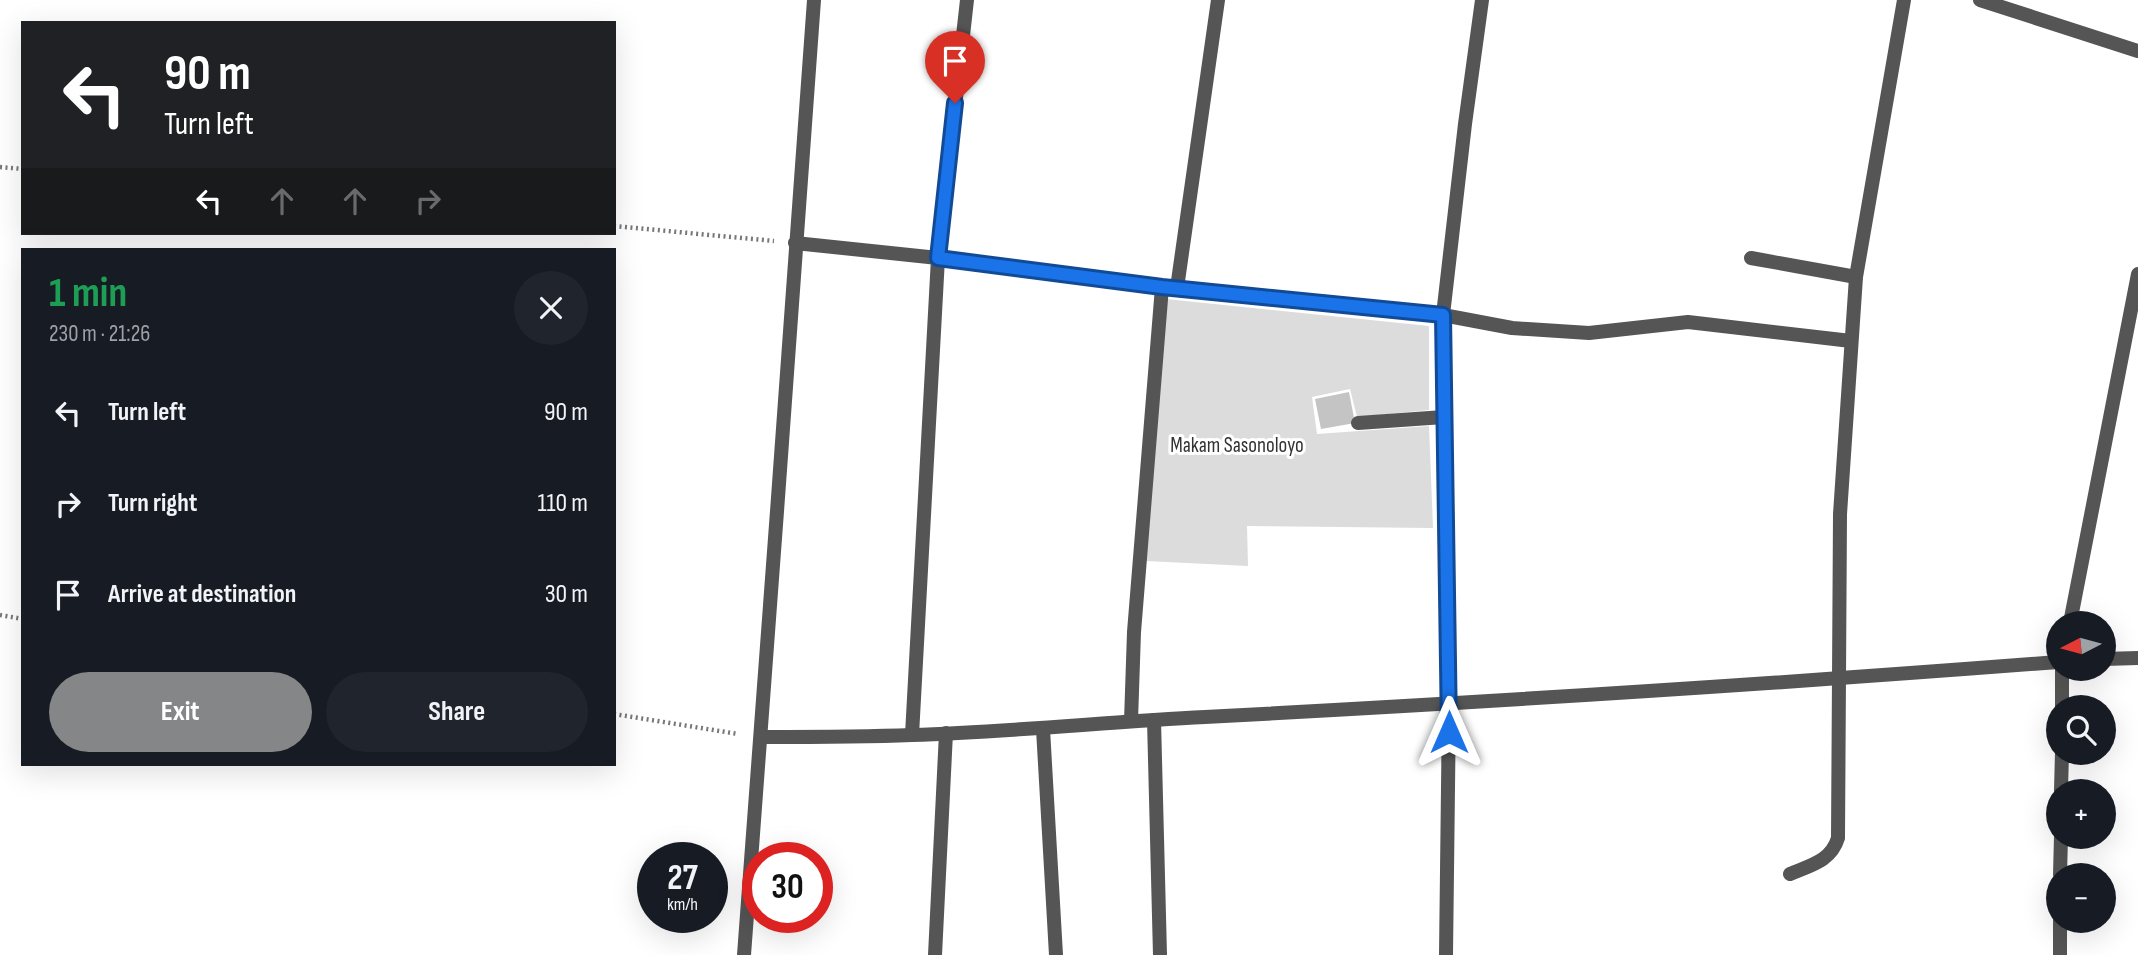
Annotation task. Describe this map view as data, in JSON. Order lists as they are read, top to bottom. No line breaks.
{"parks":["Makam Sasonoloyo"],"north":"left","page":{"turn":["90 m","Turn left"],"heading":["1 min","230 m · 21:26"],"list":[{"name":"Turn left","value":"90 m"},{"name":"Turn right","value":"110 m"},{"name":"Arrive at destination","value":"30 m"}],"map_buttons":["+","−"],"buttons":["Exit","Share"],"speed":"27 km/h","limit":"30"}}
